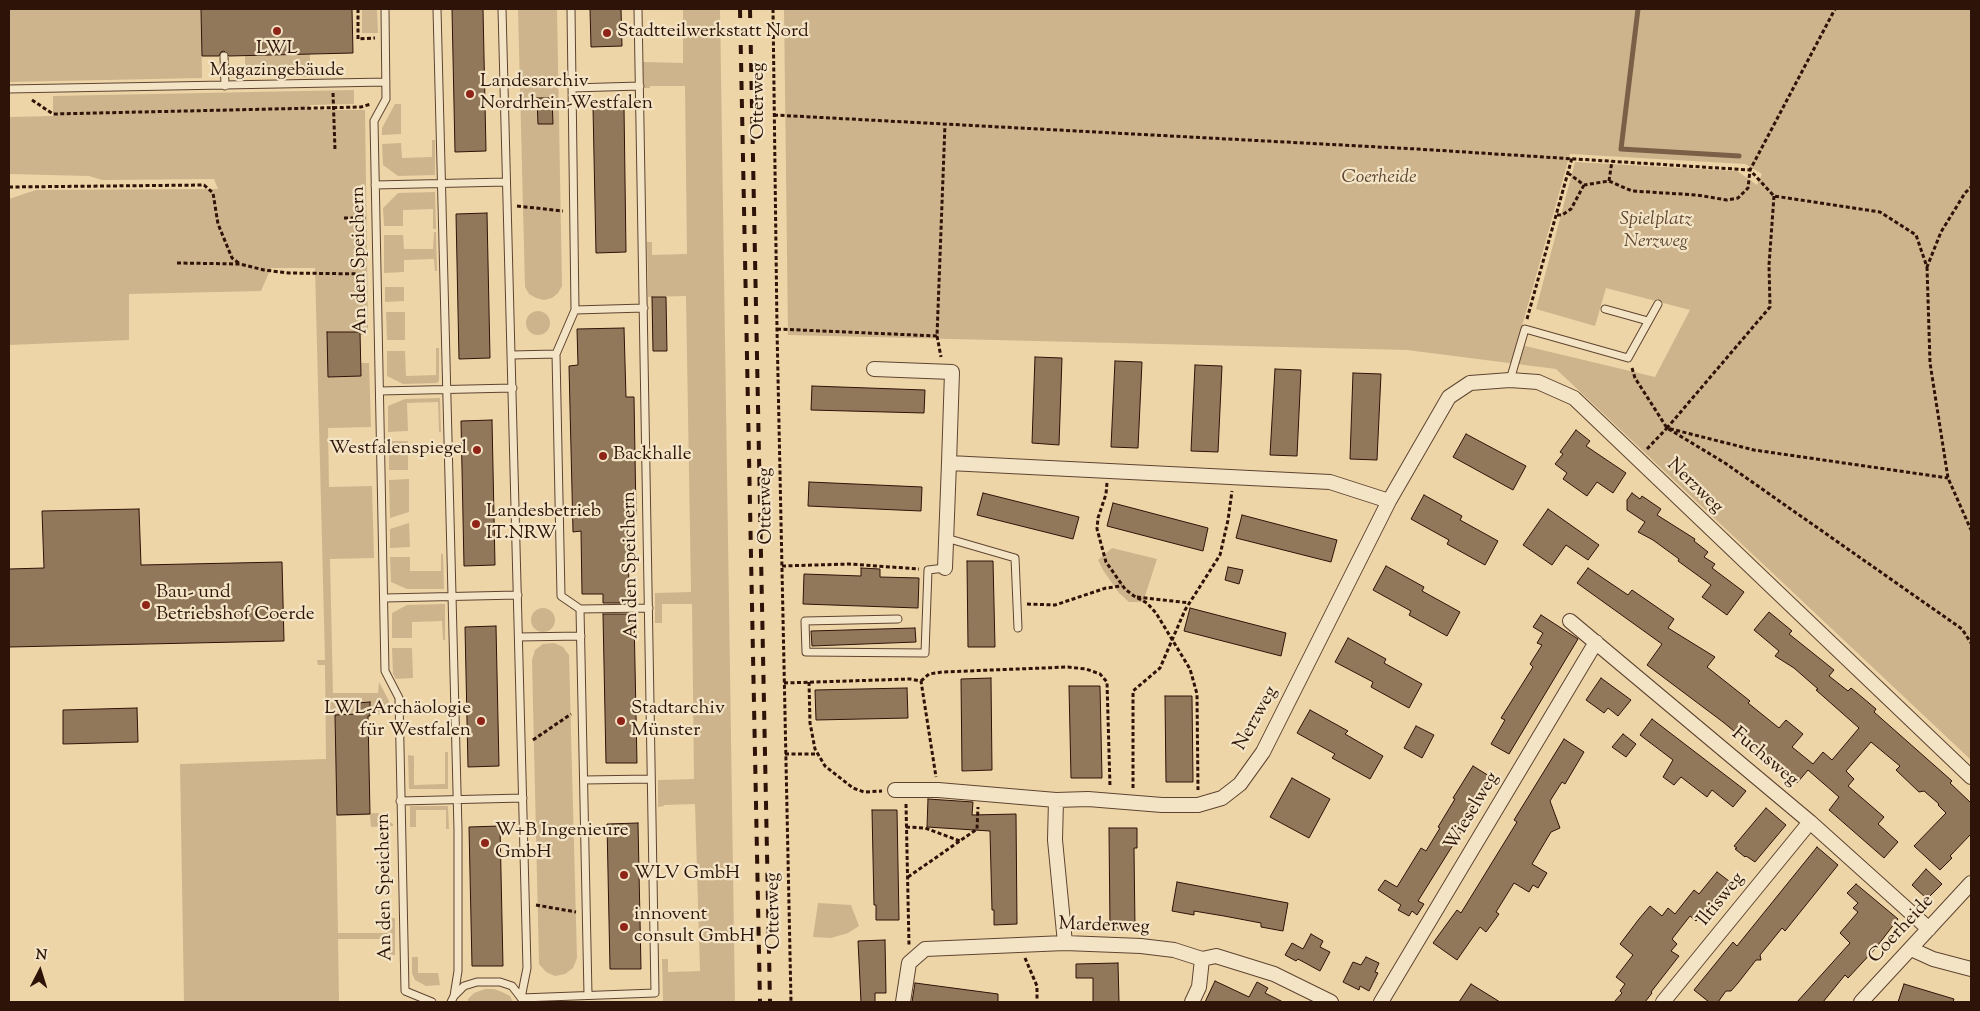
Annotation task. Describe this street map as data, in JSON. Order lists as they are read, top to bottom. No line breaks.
{"streets":{"street":["Nerzweg","Fuchsweg","Wieselweg","Iltisweg","Marderweg","Coerheide"],"lane":["An den Speichern"],"path":["Otterweg"]},"crossings":[["Fuchsweg","Wieselweg"],["Fuchsweg","Iltisweg"],["Fuchsweg","Coerheide"]],"parks":["Coerheide","Spielplatz Nerzweg"],"places":["LWL Magazingebäude","Stadtteilwerkstatt Nord","Landesarchiv Nordrhein-Westfalen","Westfalenspiegel","Backhalle","Landesbetrieb IT.NRW","Bau- und Betriebshof Coerde","LWL-Archäologie für Westfalen","Stadtarchiv Münster","W+B Ingenieure GmbH","WLV GmbH","innovent consult GmbH"],"north":"top"}
